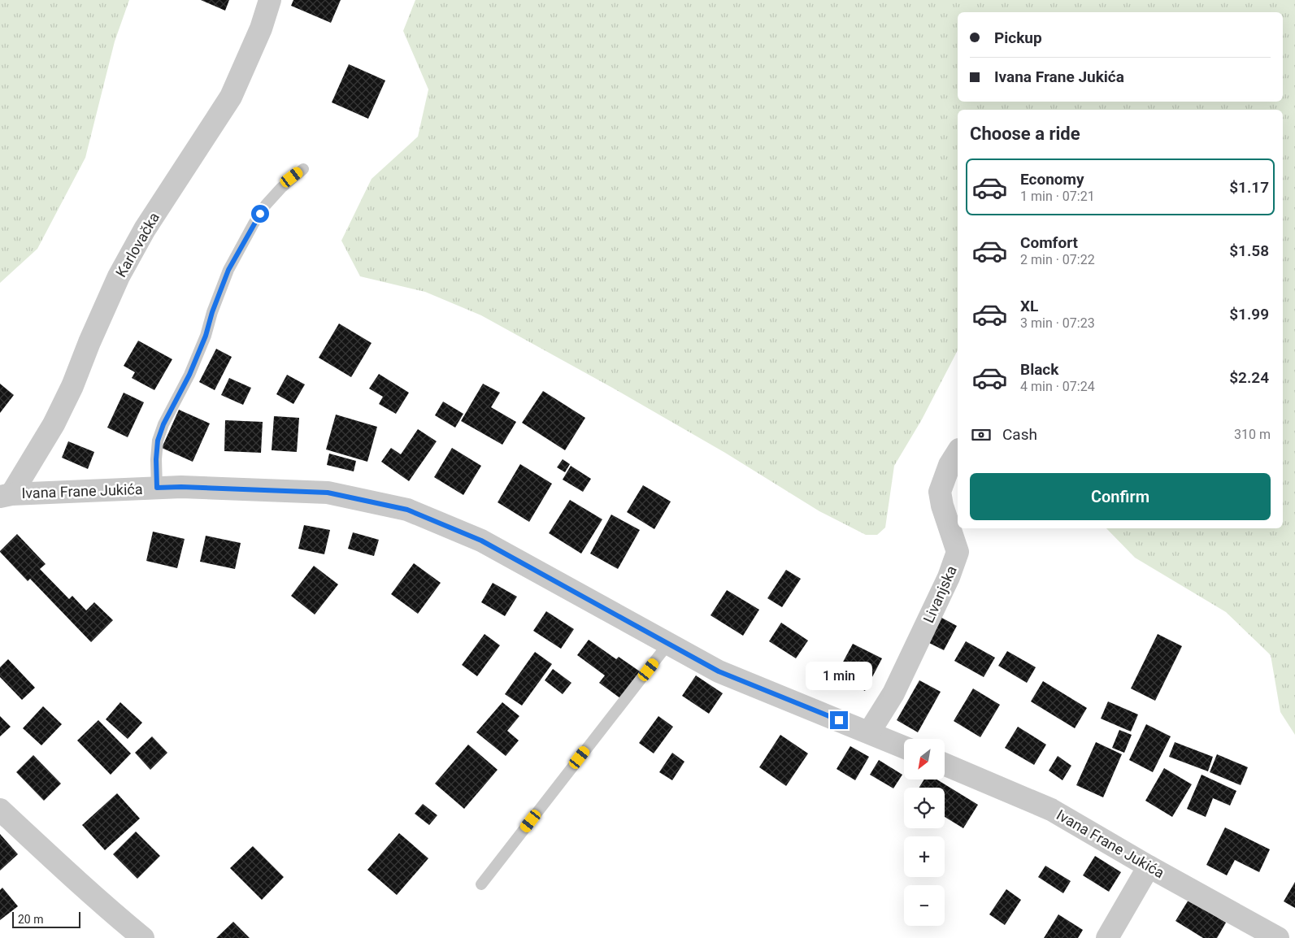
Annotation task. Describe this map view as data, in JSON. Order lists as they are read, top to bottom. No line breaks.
{"streets":{"street":["Karlovačka","Ivana Frane Jukića","Livanjska"]},"crossings":[["Karlovačka","Ivana Frane Jukića"],["Ivana Frane Jukića","Livanjska"]],"scale_bar":"20 m","north":"bottom left","page":{"banner":["Pickup","Ivana Frane Jukića"],"heading":"Choose a ride","list":[{"name":"Economy","note":"1 min · 07:21","value":"$1.17"},{"name":"Comfort","note":"2 min · 07:22","value":"$1.58"},{"name":"XL","note":"3 min · 07:23","value":"$1.99"},{"name":"Black","note":"4 min · 07:24","value":"$2.24"}],"pay":["Cash","310 m"],"buttons":"Confirm","bubble":"1 min","map_buttons":["+","−"],"scale":"20 m"}}
